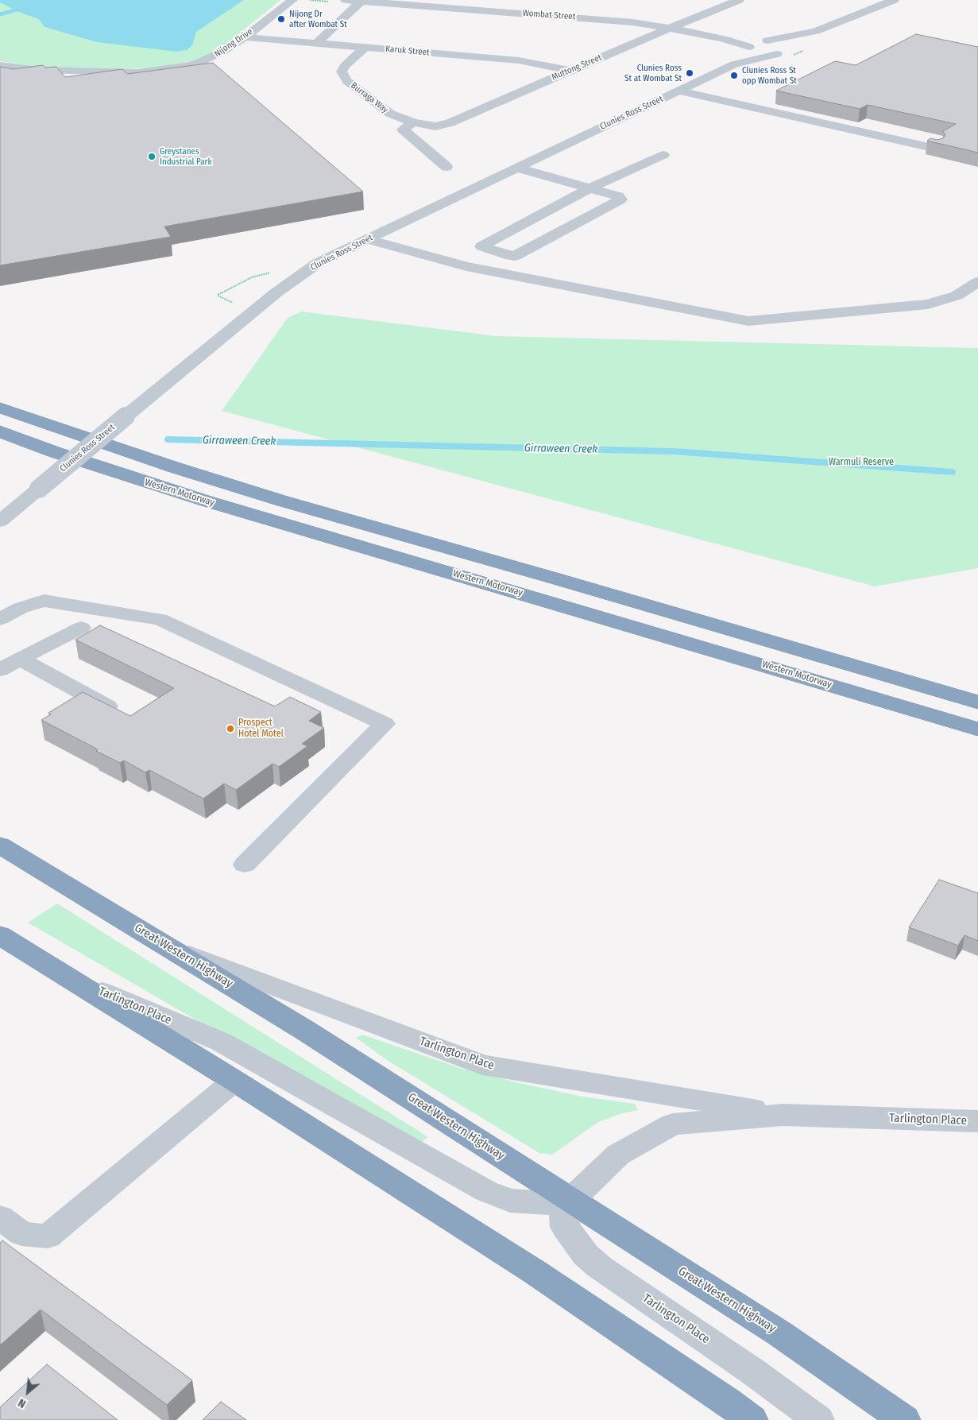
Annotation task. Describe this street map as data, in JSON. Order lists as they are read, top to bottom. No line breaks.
{"streets":{"highway":["Western Motorway","Great Western Highway"],"street":["Wombat Street","Nijong Drive","Karuk Street","Muttong Street","Burraga Way","Clunies Ross Street","Tarlington Place"]},"crossings":[["Wombat Street","Muttong Street"],["Wombat Street","Clunies Ross Street"],["Nijong Drive","Karuk Street"],["Karuk Street","Muttong Street"],["Karuk Street","Burraga Way"],["Muttong Street","Burraga Way"],["Great Western Highway","Tarlington Place"]],"water":["Girraween Creek"],"parks":["Warmuli Reserve"],"places":["Nijong Dr after Wombat St","Clunies Ross St at Wombat St","Clunies Ross St opp Wombat St","Greystanes Industrial Park","Prospect Hotel Motel"],"north":"bottom left"}
